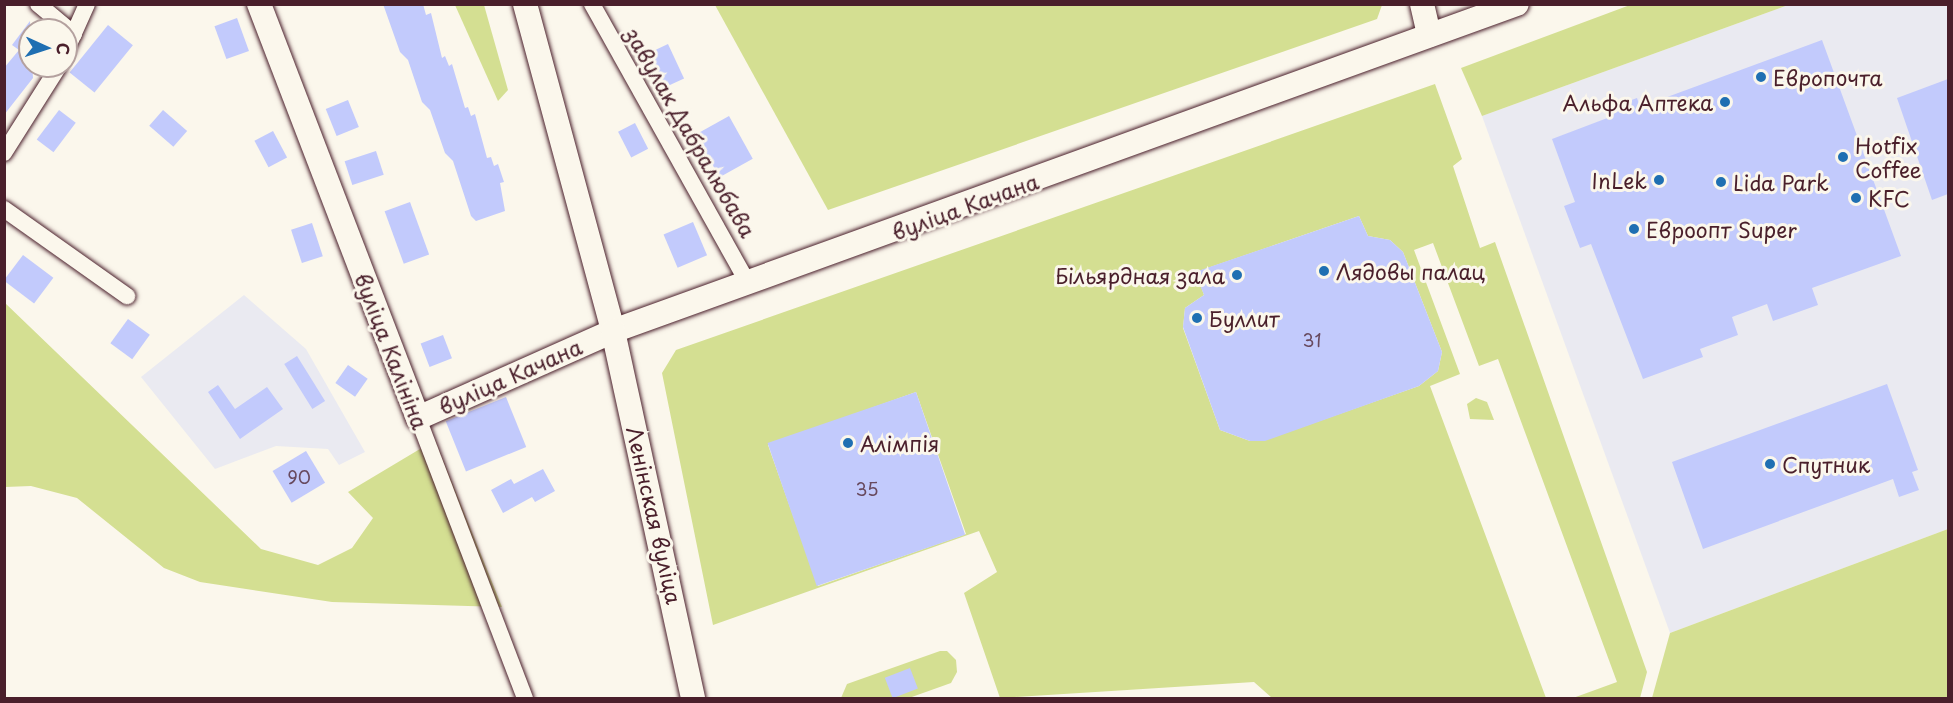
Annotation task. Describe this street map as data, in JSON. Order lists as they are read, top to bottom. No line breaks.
{"streets":{"main road":["вуліца Качана","вуліца Калініна","Ленінская вуліца"],"street":["завулак Дабралюбава"]},"crossings":[["завулак Дабралюбава","вуліца Качана"],["вуліца Качана","вуліца Калініна"],["вуліца Качана","Ленінская вуліца"]],"places":["Европочта","Альфа Аптека","Hotfix Coffee","InLek","Lida Park","KFC","Евроопт Super","Лядовы палац","Більярдная зала","Буллит","Алімпія","Спутник"],"house_numbers":["31","90","35"],"north":"right"}
